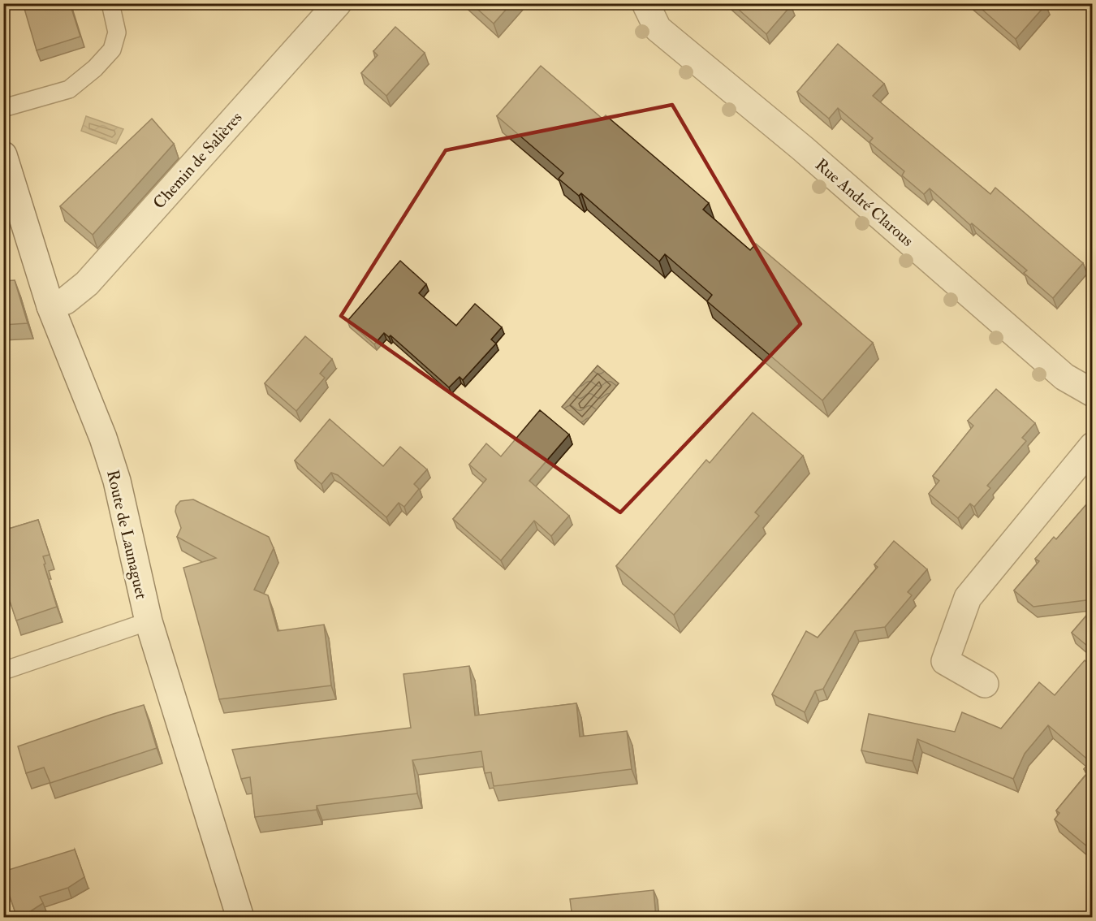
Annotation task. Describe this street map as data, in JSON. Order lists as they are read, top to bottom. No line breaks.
{"streets":{"street":["Chemin de Salières","Rue André Clarous","Route de Launaguet"]},"crossings":[["Chemin de Salières","Route de Launaguet"]]}
